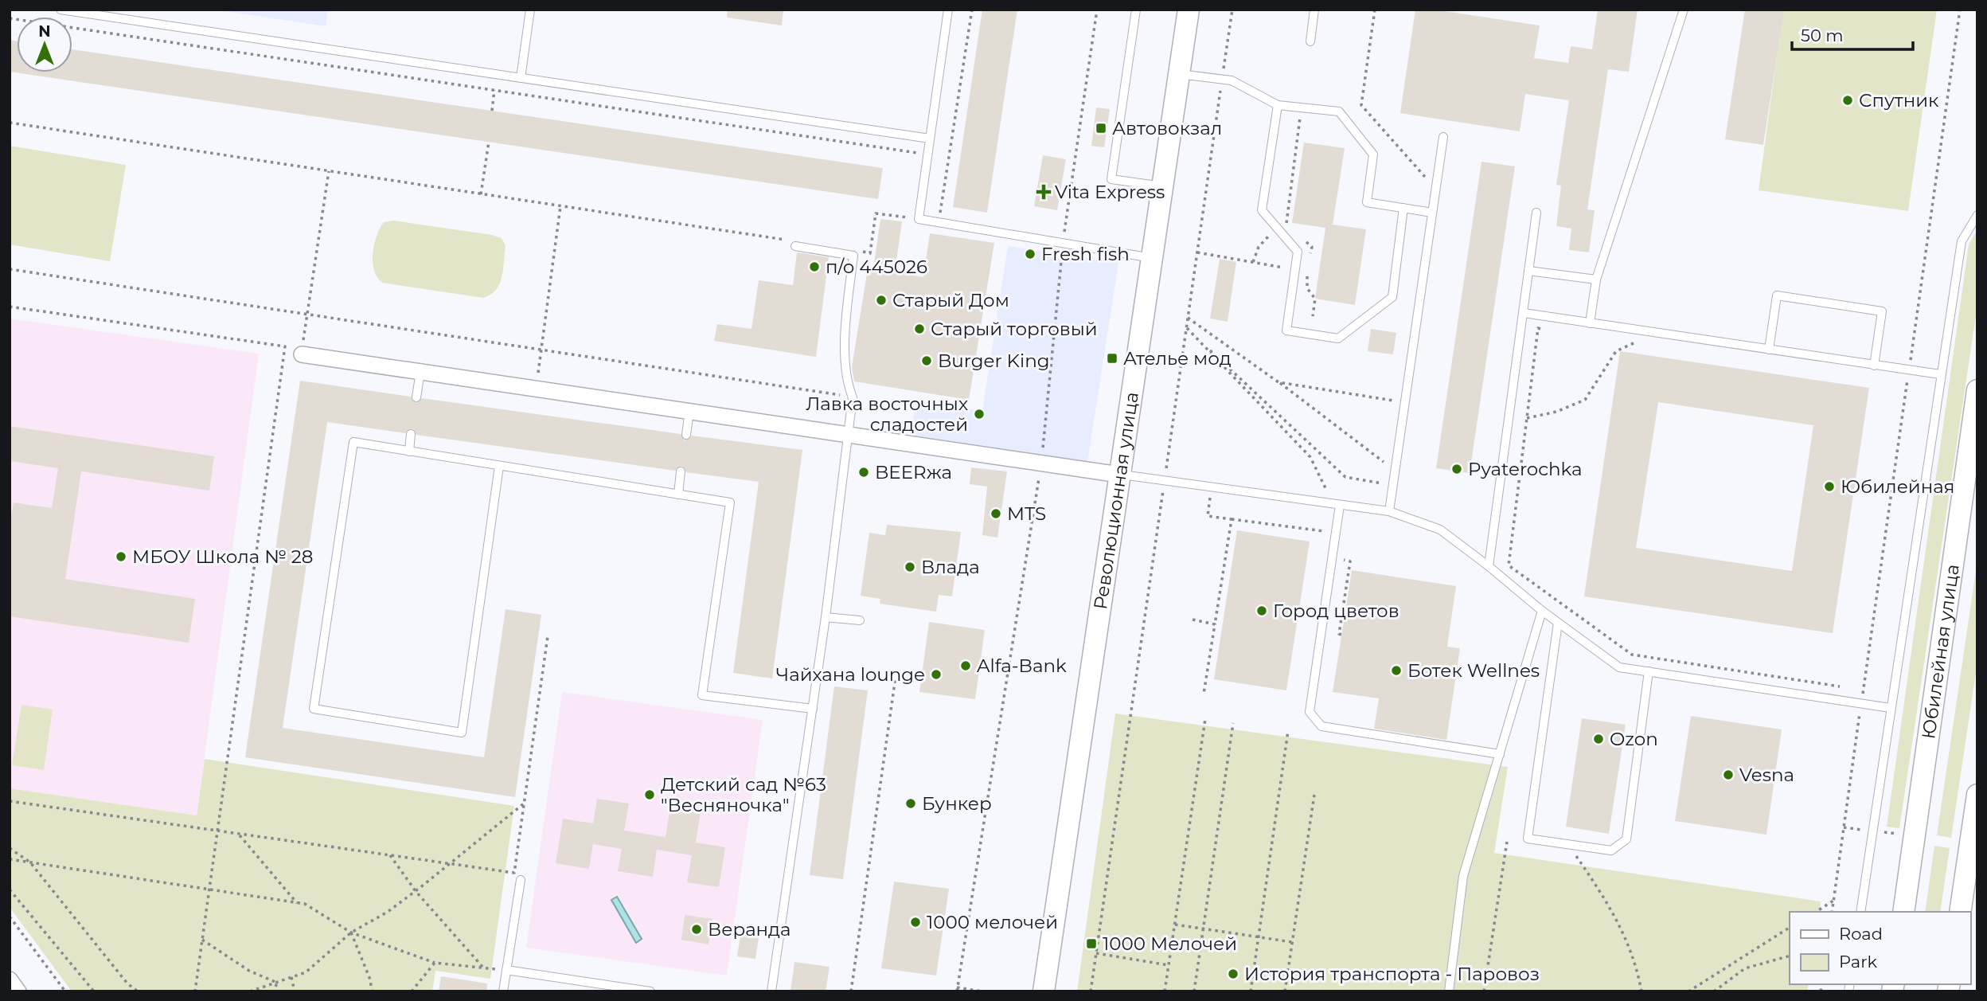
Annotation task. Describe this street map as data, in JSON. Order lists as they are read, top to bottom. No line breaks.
{"streets":{"main road":["Революционная улица","Юбилейная улица"]},"places":{"other":["Спутник","Fresh fish","п/о 445026","Старый Дом","Старый торговый","Burger King","Лавка восточных сладостей","Pyaterochka","BEERжа","Юбилейная","MTS","МБОУ Школа № 28","Влада","Город цветов","Alfa-Bank","Ботек Wellnes","Чайхана lounge","Ozon","Vesna","Детский сад №63 \"Весняночка\"","Бункер","1000 мелочей","Веранда","История транспорта - Паровоз"],"transit":["Автовокзал","Ателье мод","1000 Мелочей"],"health":["Vita Express"]},"legend":["Road","Park"],"scale_bar":"50 m","north":"top"}
